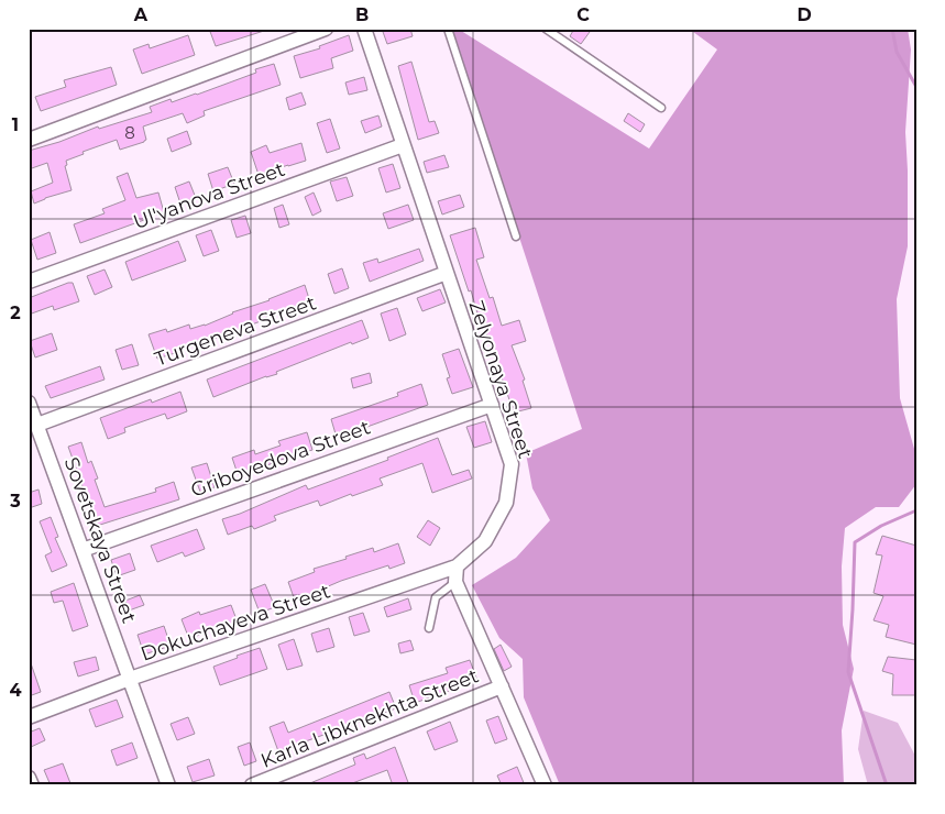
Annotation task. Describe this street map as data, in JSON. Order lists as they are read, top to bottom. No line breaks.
{"streets":{"street":["Ul'yanova Street","Turgeneva Street","Zelyonaya Street","Griboyedova Street","Sovetskaya Street","Dokuchayeva Street","Karla Libknekhta Street"]},"crossings":[["Ul'yanova Street","Zelyonaya Street"],["Turgeneva Street","Zelyonaya Street"],["Turgeneva Street","Sovetskaya Street"],["Zelyonaya Street","Griboyedova Street"],["Zelyonaya Street","Dokuchayeva Street"],["Griboyedova Street","Sovetskaya Street"],["Sovetskaya Street","Dokuchayeva Street"]],"house_numbers":["8"],"grid":{"columns":["A","B","C","D"],"rows":["1","2","3","4"]}}
